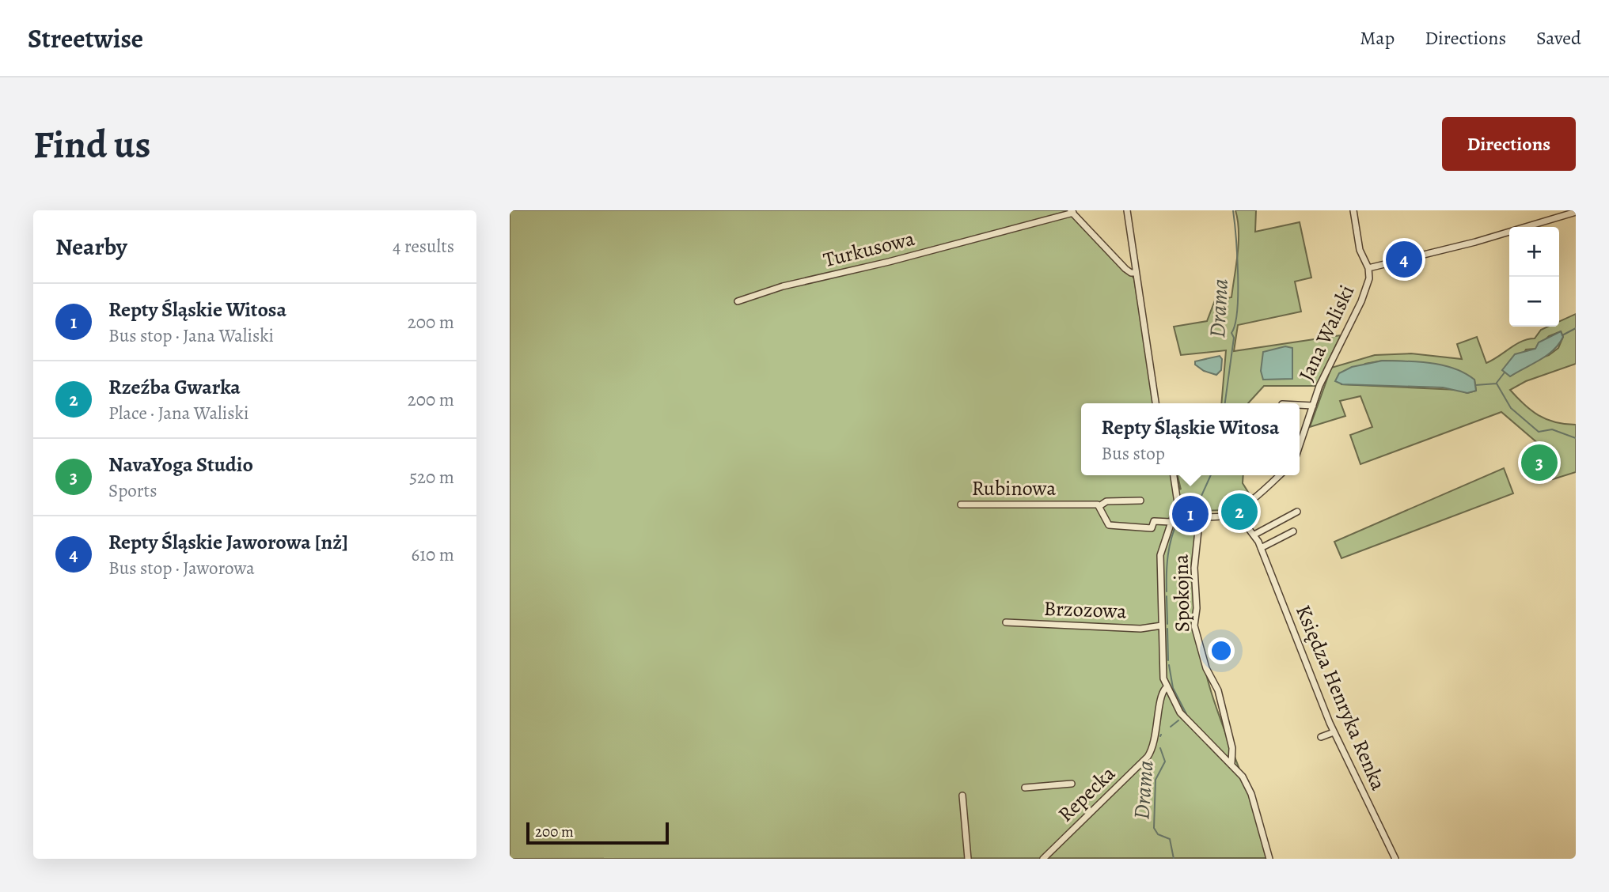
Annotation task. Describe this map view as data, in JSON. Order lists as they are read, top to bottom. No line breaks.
{"streets":{"street":["Turkusowa","Jana Waliski","Rubinowa","Spokojna","Brzozowa","Księdza Henryka Renka","Repecka"]},"water":["Drama"],"scale_bar":"200 m","page":{"header":"Streetwise","nav":["Map","Directions","Saved"],"buttons":"Directions","title":"Find us","heading":["Nearby","4 results"],"map_buttons":["+","−"],"pins":["4","3","2","1"],"list":[{"mark":"1","name":"Repty Śląskie Witosa","note":"Bus stop · Jana Waliski","value":"200 m"},{"mark":"2","name":"Rzeźba Gwarka","note":"Place · Jana Waliski","value":"200 m"},{"mark":"3","name":"NavaYoga Studio","note":"Sports","value":"520 m"},{"mark":"4","name":"Repty Śląskie Jaworowa [nż]","note":"Bus stop · Jaworowa","value":"610 m"}],"popup":["Repty Śląskie Witosa","Bus stop"],"scale":"200 m"}}
